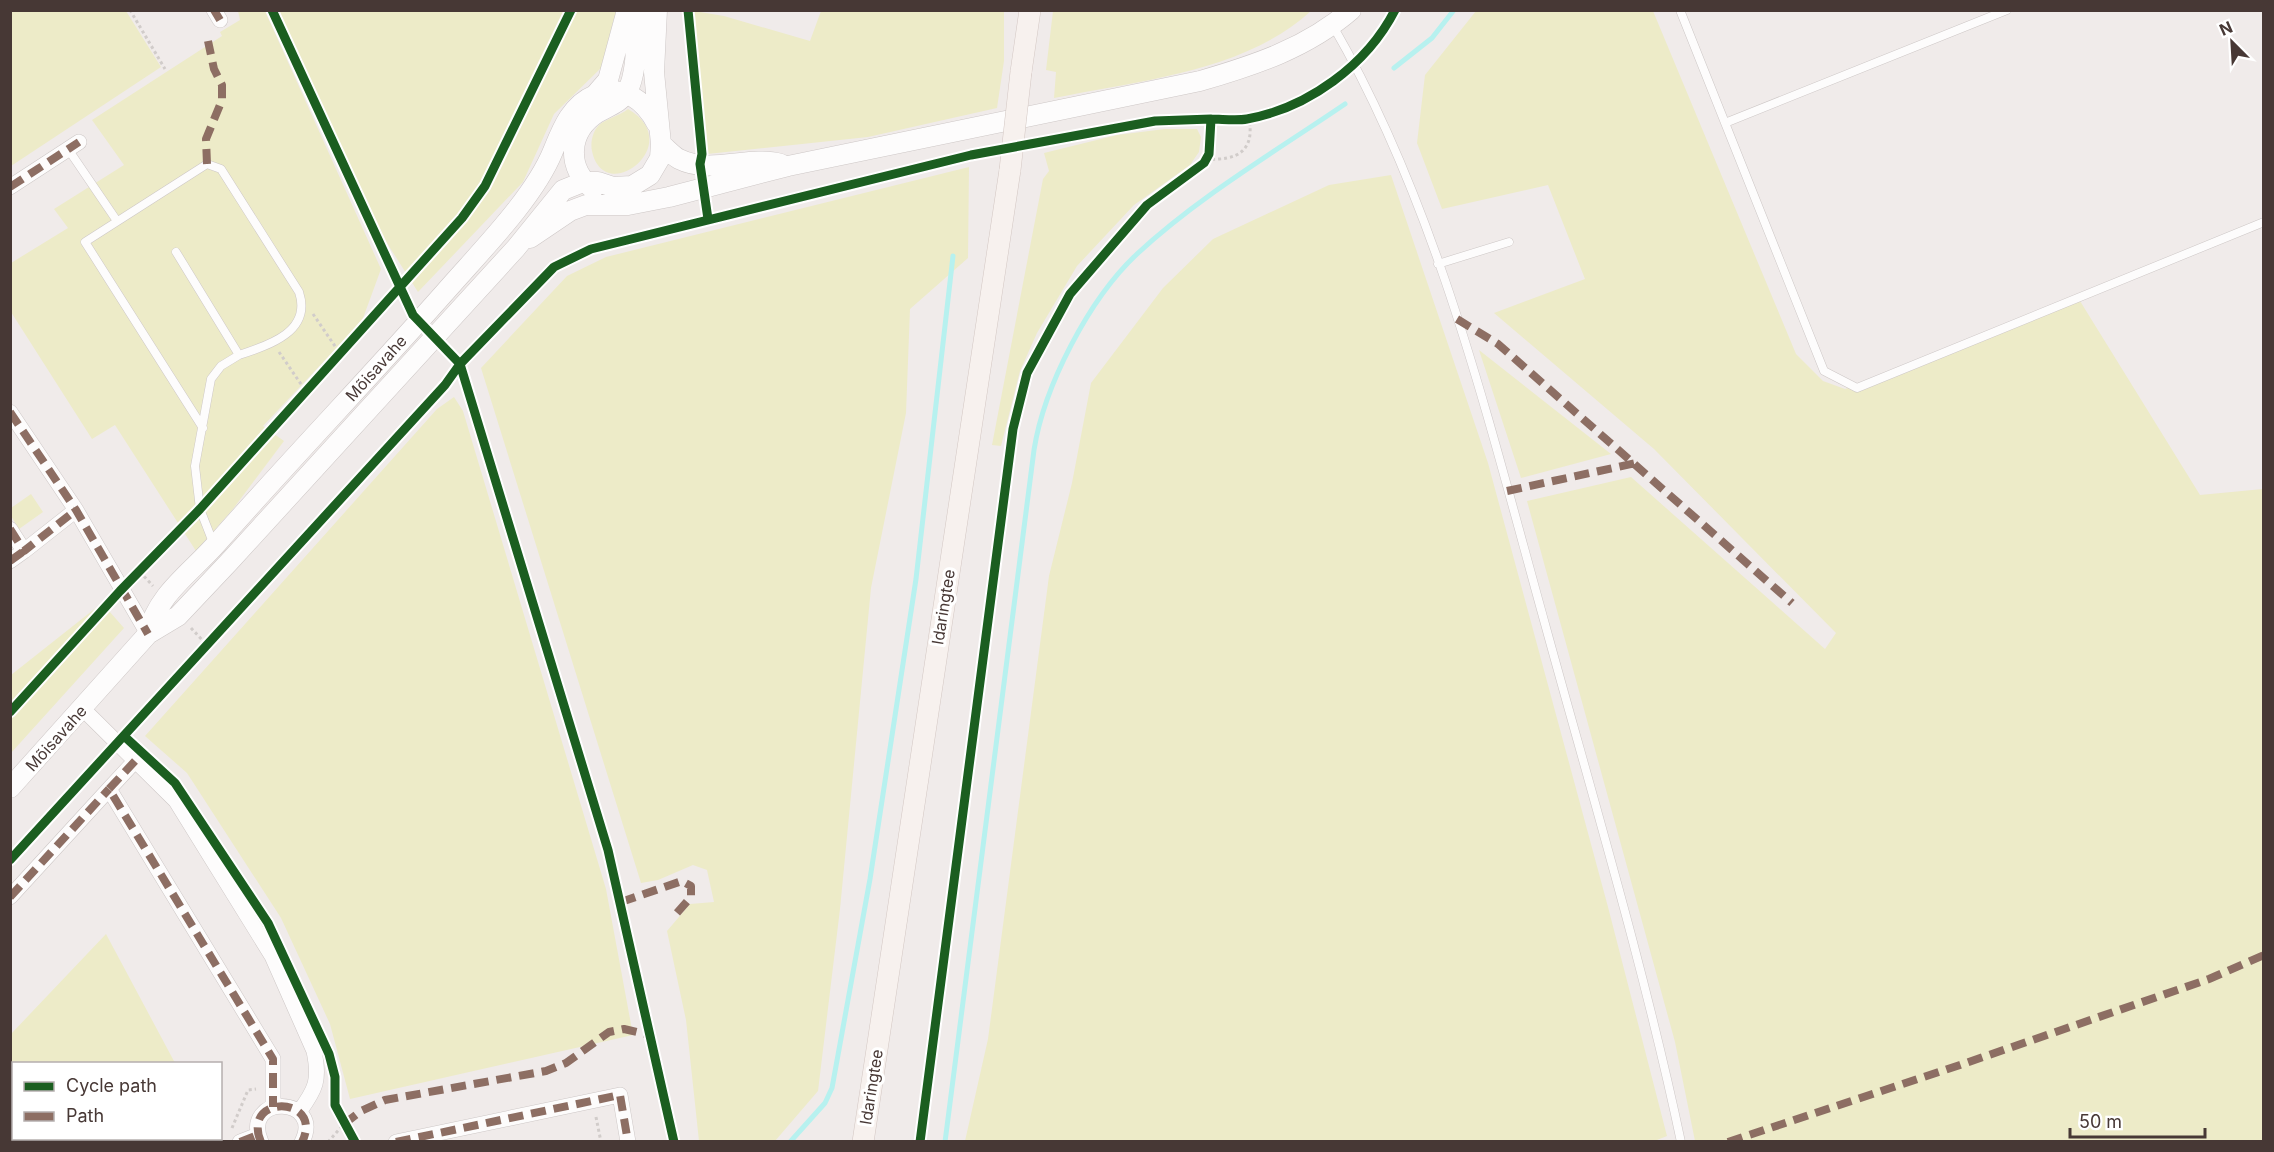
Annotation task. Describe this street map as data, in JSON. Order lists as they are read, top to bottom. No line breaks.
{"streets":{"main road":["Idaringtee"],"street":["Mõisavahe"]},"legend":["Cycle path","Path"],"scale_bar":"50 m","north":"top left"}
